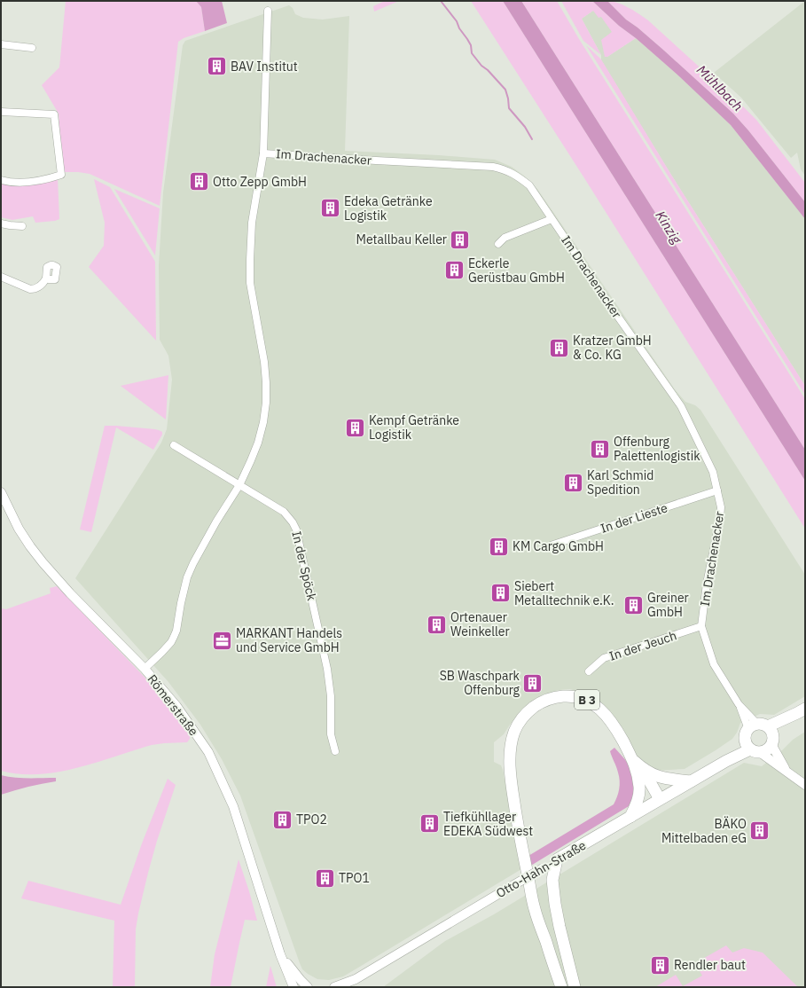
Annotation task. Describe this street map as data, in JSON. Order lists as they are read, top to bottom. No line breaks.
{"streets":{"main road":["B 3","Otto-Hahn-Straße"],"street":["Im Drachenacker","In der Lieste","In der Spöck","In der Jeuch","Römerstraße"]},"crossings":[["Im Drachenacker","In der Lieste"],["Im Drachenacker","In der Jeuch"],["Im Drachenacker","Otto-Hahn-Straße"],["B 3","Otto-Hahn-Straße"]],"water":["Mühlbach","Kinzig"],"places":{"building":["BAV Institut","Otto Zepp GmbH","Edeka Getränke Logistik","Metallbau Keller","Eckerle Gerüstbau GmbH","Kratzer GmbH & Co. KG","Kempf Getränke Logistik","Offenburg Palettenlogistik","Karl Schmid Spedition","KM Cargo GmbH","Siebert Metalltechnik e.K.","Greiner GmbH","Ortenauer Weinkeller","SB Waschpark Offenburg","TPO2","Tiefkühllager EDEKA Südwest","BÄKO Mittelbaden eG","TPO1","Rendler baut"],"office":["MARKANT Handels und Service GmbH"]}}
